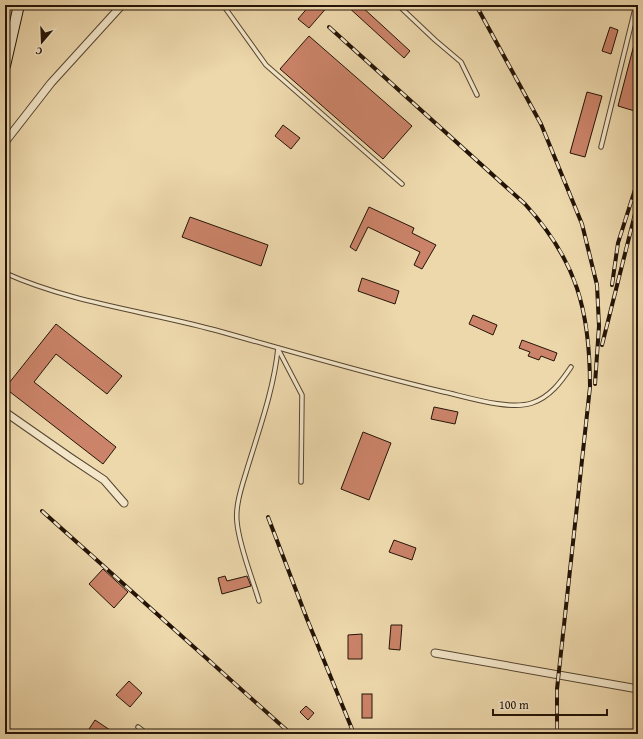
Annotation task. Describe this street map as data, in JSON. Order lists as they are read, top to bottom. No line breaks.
{"scale_bar":"100 m","north":"bottom"}
